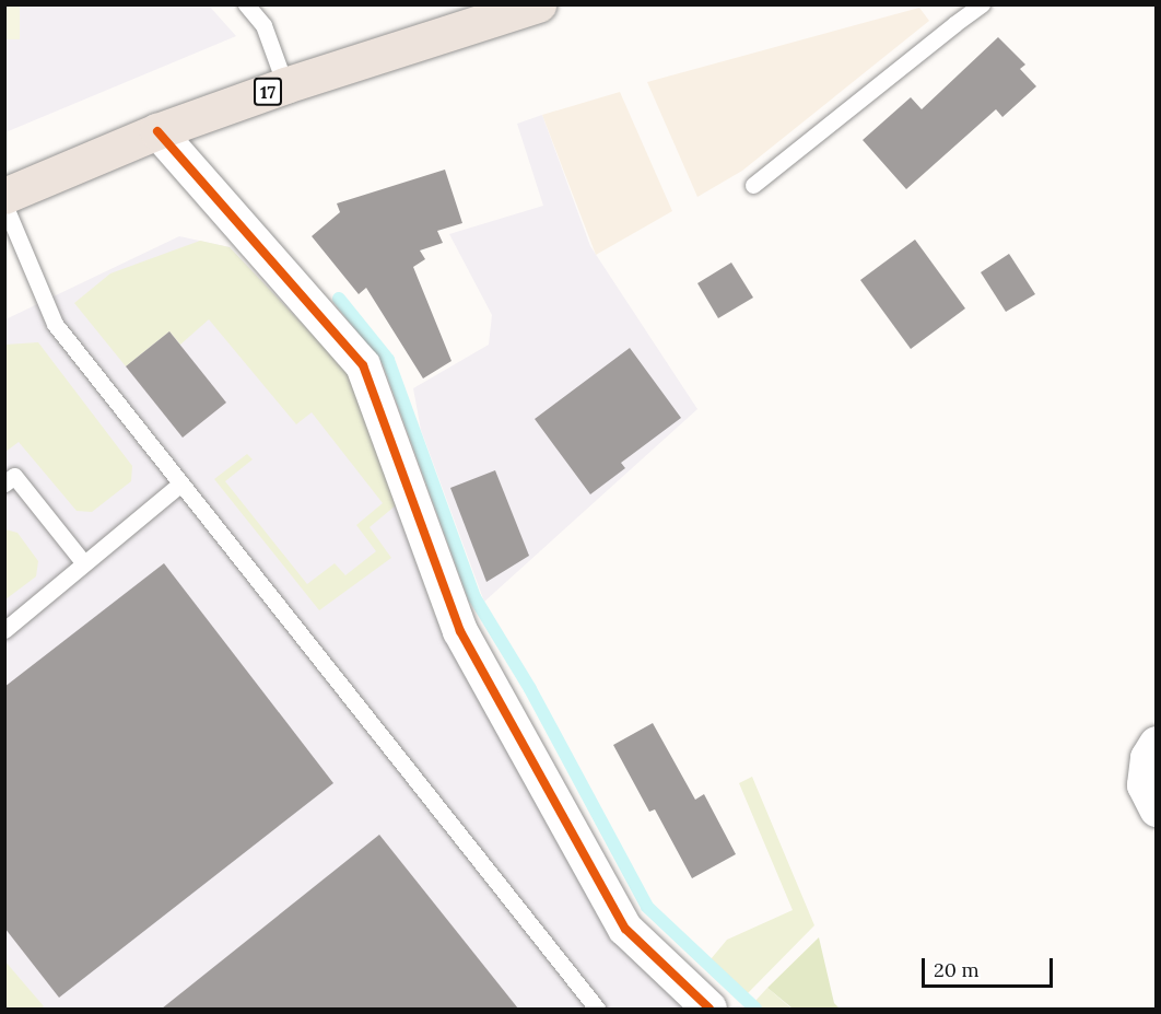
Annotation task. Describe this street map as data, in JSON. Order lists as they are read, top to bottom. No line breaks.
{"streets":{"main road":["17"]},"scale_bar":"20 m"}
